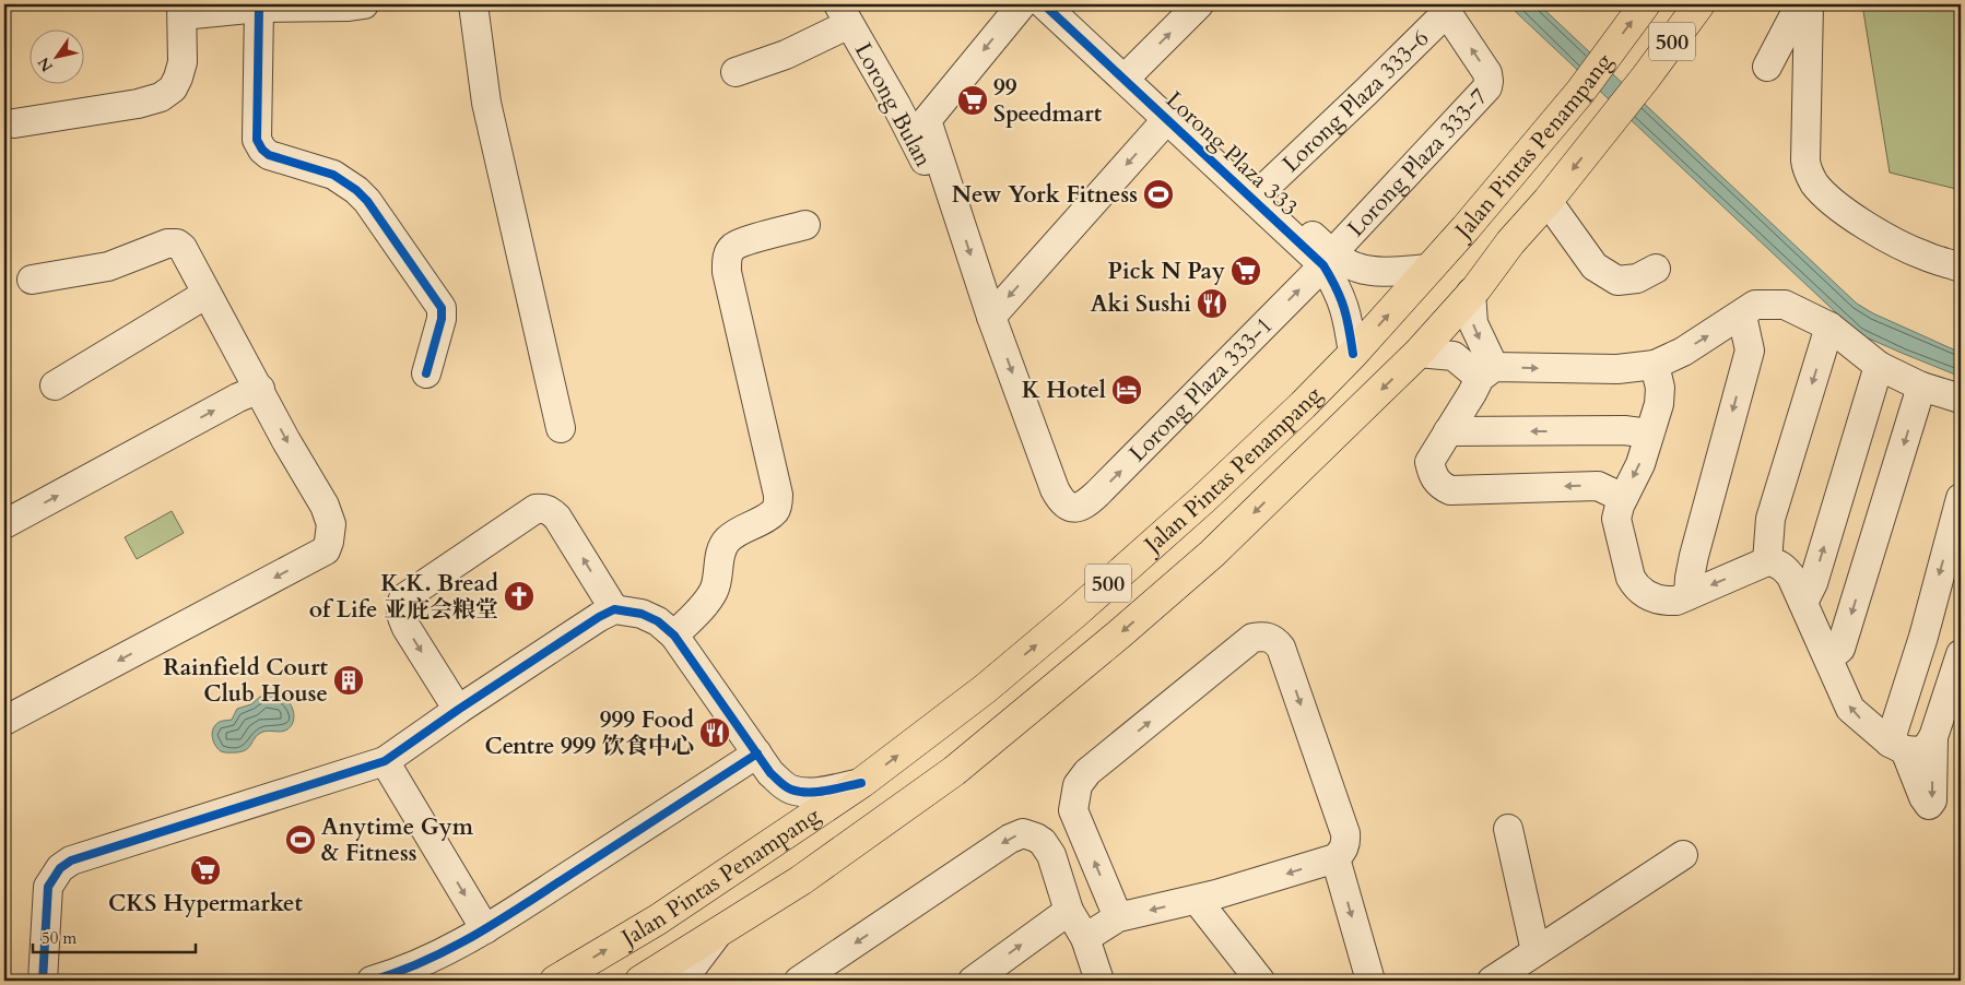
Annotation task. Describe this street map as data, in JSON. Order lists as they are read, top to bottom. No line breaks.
{"streets":{"main road":["500","Jalan Pintas Penampang"],"street":["Lorong Plaza 333-6","Lorong Bulan","Lorong Plaza 333","Lorong Plaza 333-7","Lorong Plaza 333-1"]},"crossings":[["Lorong Plaza 333-6","Lorong Plaza 333"],["Lorong Plaza 333-6","Lorong Plaza 333-7"],["Jalan Pintas Penampang","Lorong Plaza 333"],["Lorong Plaza 333","Lorong Plaza 333-7"],["Lorong Plaza 333","Lorong Plaza 333-1"],["Lorong Plaza 333-7","Lorong Plaza 333-1"]],"one_way":["Lorong Plaza 333-7"],"places":{"supermarket":["99 Speedmart","Pick N Pay","CKS Hypermarket"],"sports":["New York Fitness","Anytime Gym & Fitness"],"restaurant":["Aki Sushi","999 Food Centre 999 饮食中心"],"hotel":["K Hotel"],"church":["K.K. Bread of Life 亚庇会粮堂"],"building":["Rainfield Court Club House"]},"scale_bar":"50 m","north":"bottom left"}
